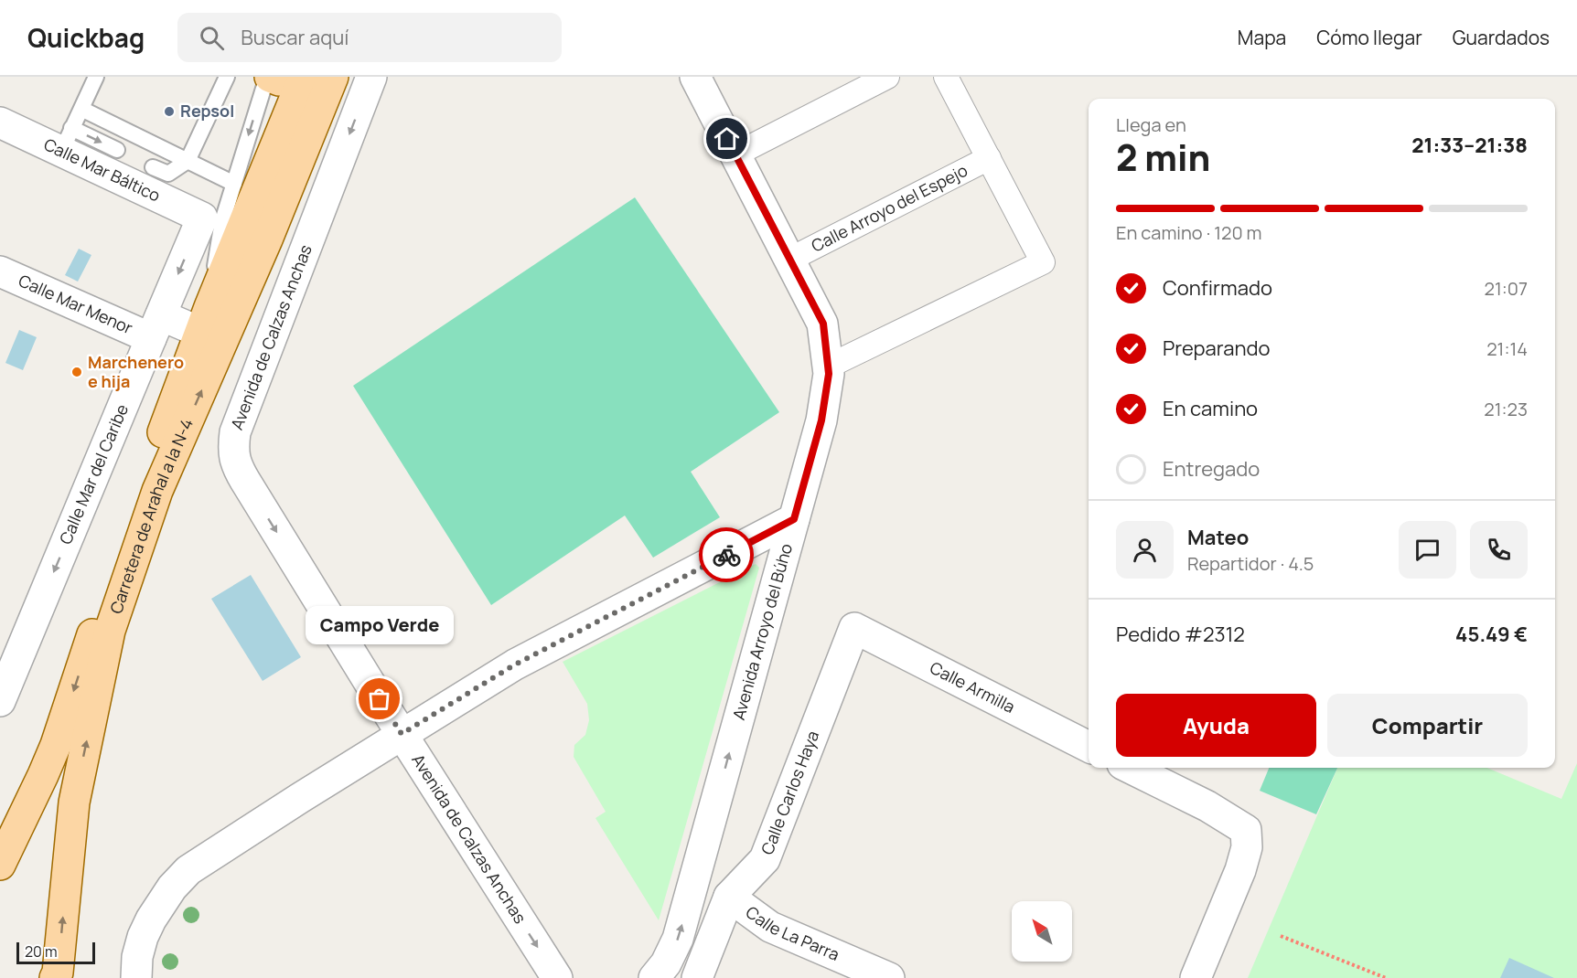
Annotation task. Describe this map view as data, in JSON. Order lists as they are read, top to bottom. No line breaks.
{"streets":{"main road":["Carretera de Arahal a la N-4"],"street":["Calle Mar Báltico","Calle Arroyo del Espejo","Calle Mar Menor","Avenida de Calzas Anchas","Calle Mar del Caribe","Avenida Arroyo del Búho","Calle Armilla","Calle Carlos Haya","Calle La Parra"]},"crossings":[["Calle Mar Báltico","Calle Mar del Caribe"],["Calle Arroyo del Espejo","Avenida Arroyo del Búho"],["Calle Mar Menor","Calle Mar del Caribe"],["Calle Mar Menor","Carretera de Arahal a la N-4"],["Calle Armilla","Calle Carlos Haya"],["Calle Carlos Haya","Calle La Parra"]],"one_way":["Avenida de Calzas Anchas","Calle Mar del Caribe","Avenida Arroyo del Búho"],"places":["Repsol","Marchenero e hija","Campo Verde"],"scale_bar":"20 m","north":"top left","page":{"header":"Quickbag","search":"Buscar aquí","nav":["Mapa","Cómo llegar","Guardados"],"heading":["2 min","Llega en","21:33–21:38"],"panel":["Mateo","Repartidor · 4.5","Pedido #2312","45.49 €"],"bar":"En camino · 120 m","list":[["Confirmado","21:07"],["Preparando","21:14"],["En camino","21:23"],"Entregado"],"bubble":"Campo Verde","buttons":["Ayuda","Compartir"],"scale":"20 m"}}
